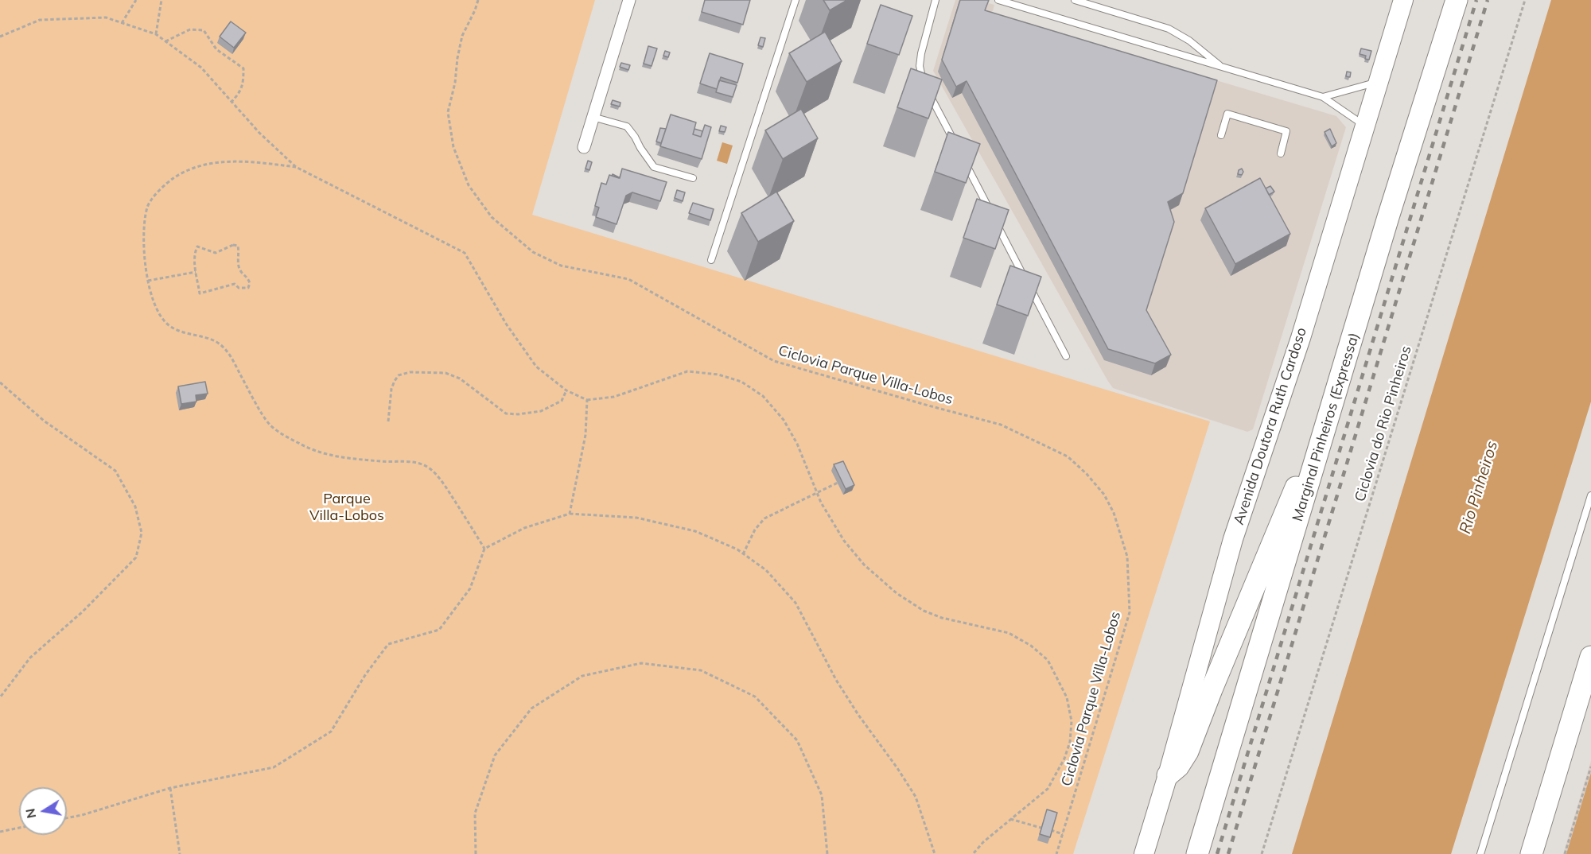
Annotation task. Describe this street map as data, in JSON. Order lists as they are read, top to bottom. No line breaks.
{"streets":{"highway":["Avenida Doutora Ruth Cardoso","Marginal Pinheiros (Expressa)"],"path":["Ciclovia Parque Villa-Lobos","Ciclovia do Rio Pinheiros"]},"water":["Rio Pinheiros"],"parks":["Parque Villa-Lobos"],"north":"left"}
